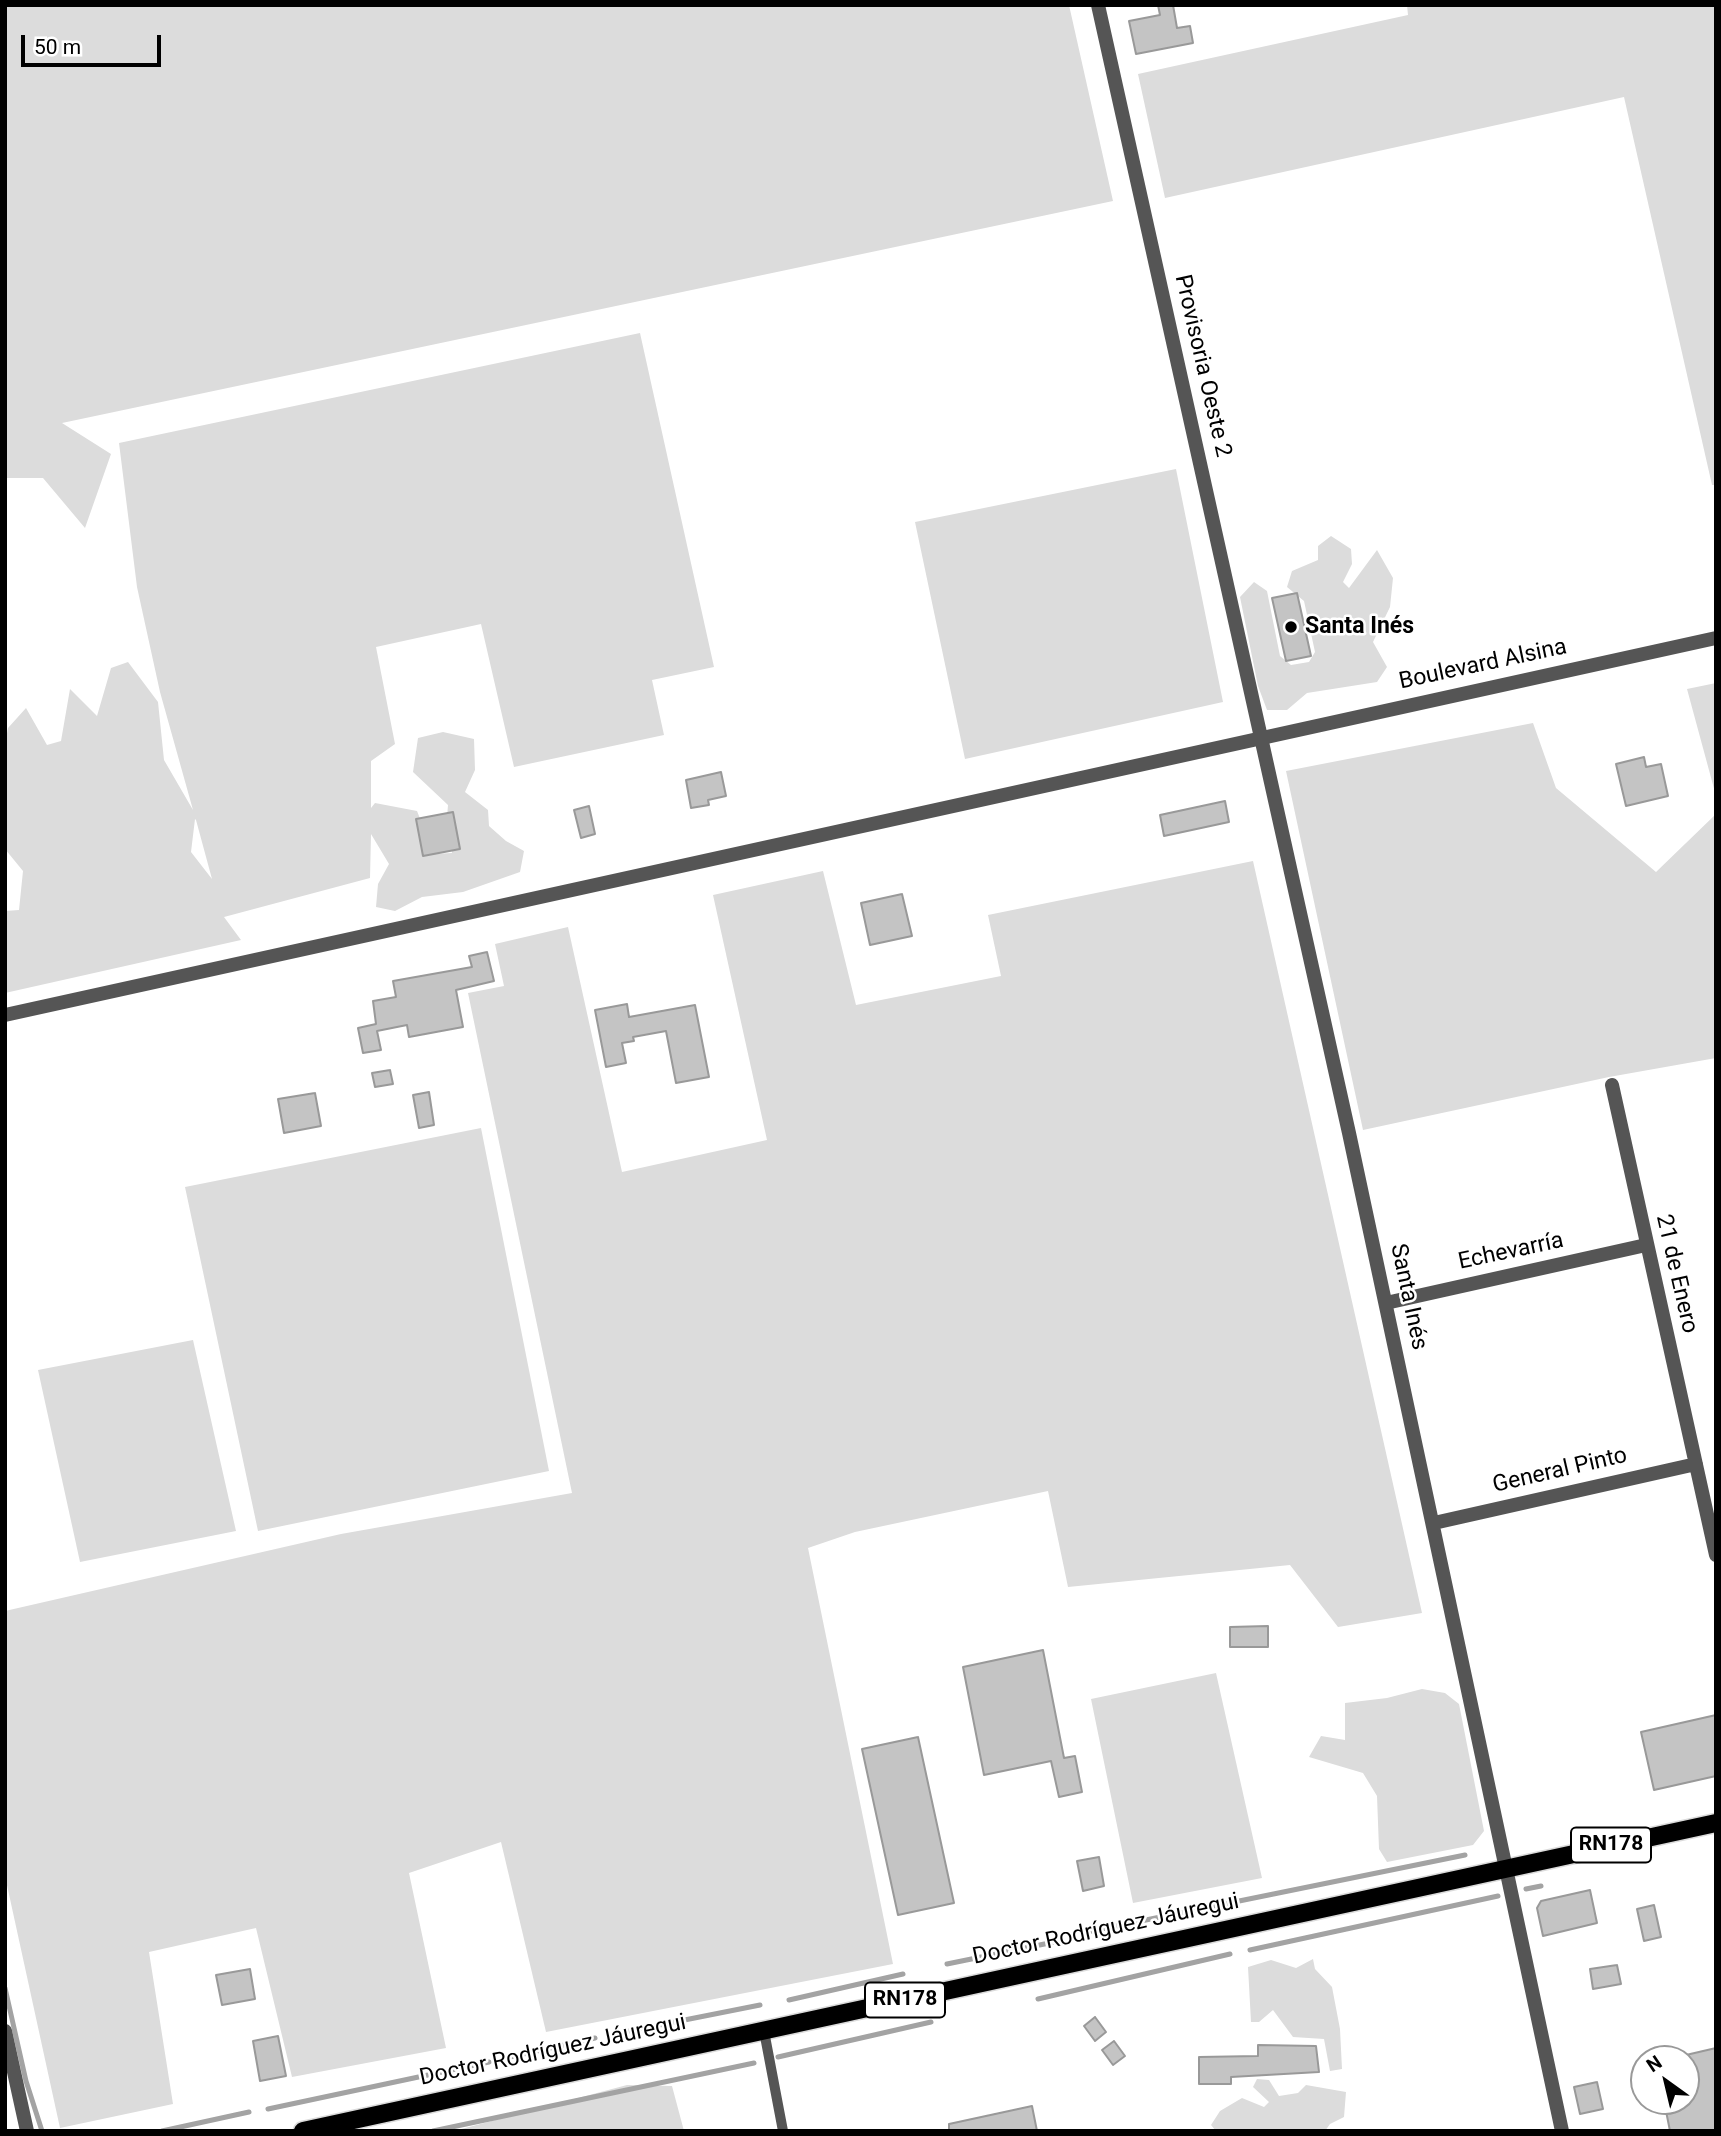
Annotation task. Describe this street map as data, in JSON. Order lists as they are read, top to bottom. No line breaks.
{"streets":{"main road":["RN178","Doctor Rodríguez Jáuregui"],"street":["Provisoria Oeste 2","Boulevard Alsina","Echevarría","21 de Enero","Santa Inés","General Pinto"]},"crossings":[["Provisoria Oeste 2","Boulevard Alsina"],["Provisoria Oeste 2","Santa Inés"],["Boulevard Alsina","Santa Inés"],["Echevarría","21 de Enero"],["Echevarría","Santa Inés"],["21 de Enero","General Pinto"],["Santa Inés","General Pinto"],["Santa Inés","Doctor Rodríguez Jáuregui"]],"places":["Santa Inés"],"scale_bar":"50 m","north":"top left"}
